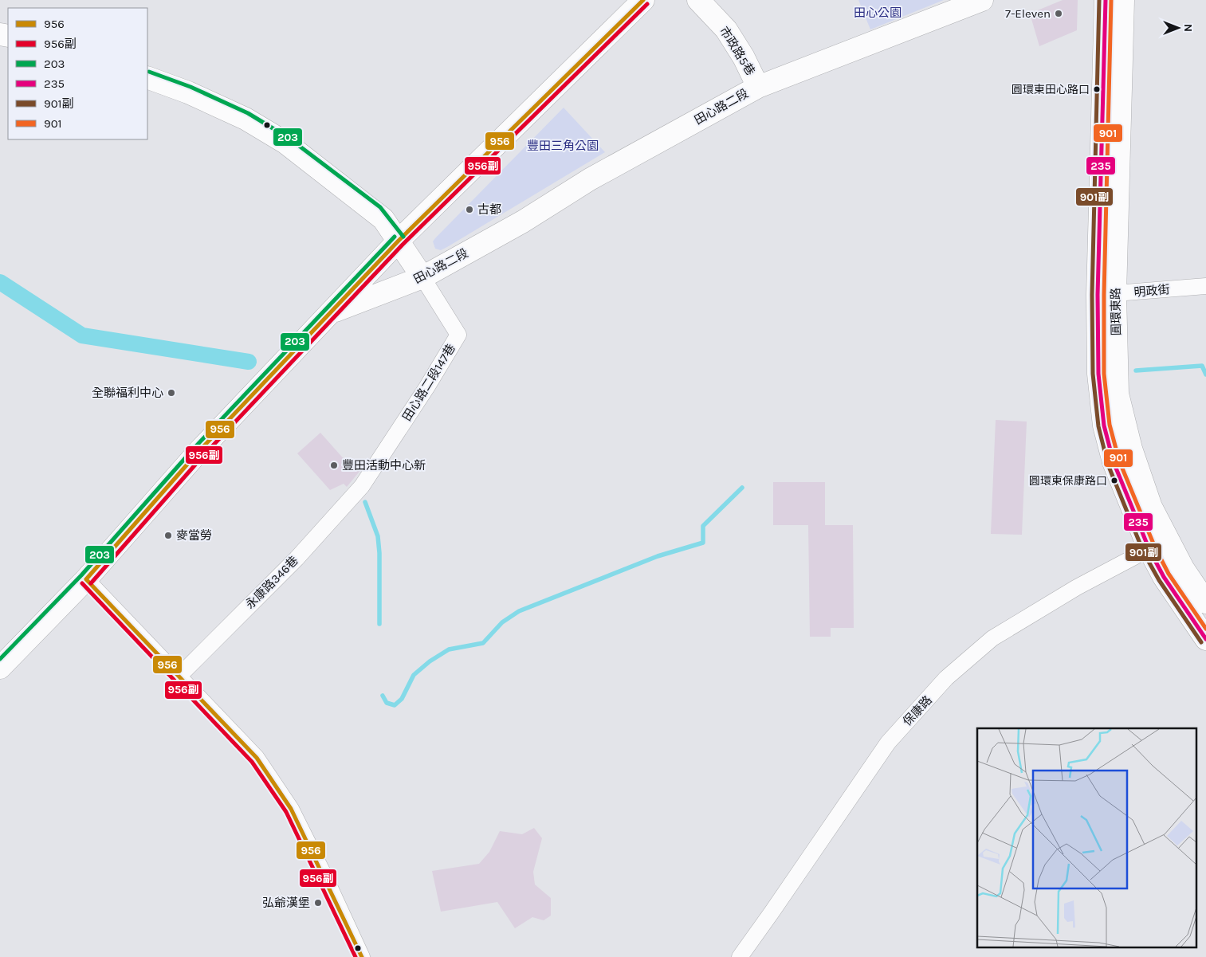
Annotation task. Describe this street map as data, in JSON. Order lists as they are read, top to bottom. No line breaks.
{"streets":{"street":["市政路5巷","田心路二段","明政街","圓環東路","田心路二段147巷","永康路346巷","保康路"]},"crossings":[["市政路5巷","田心路二段"],["田心路二段","田心路二段147巷"],["明政街","圓環東路"],["圓環東路","保康路"],["田心路二段147巷","永康路346巷"]],"parks":["田心公園","豐田三角公園"],"places":["7-Eleven","圓環東田心路口","古都","全聯福利中心","豐田活動中心新","圓環東保康路口","麥當勞","弘爺漢堡"],"lines":["transit line 956","transit line 235","transit line 901副","transit line 901","transit line 956副","transit line 203"],"legend":["956","956副","203","235","901副","901"],"north":"right"}
